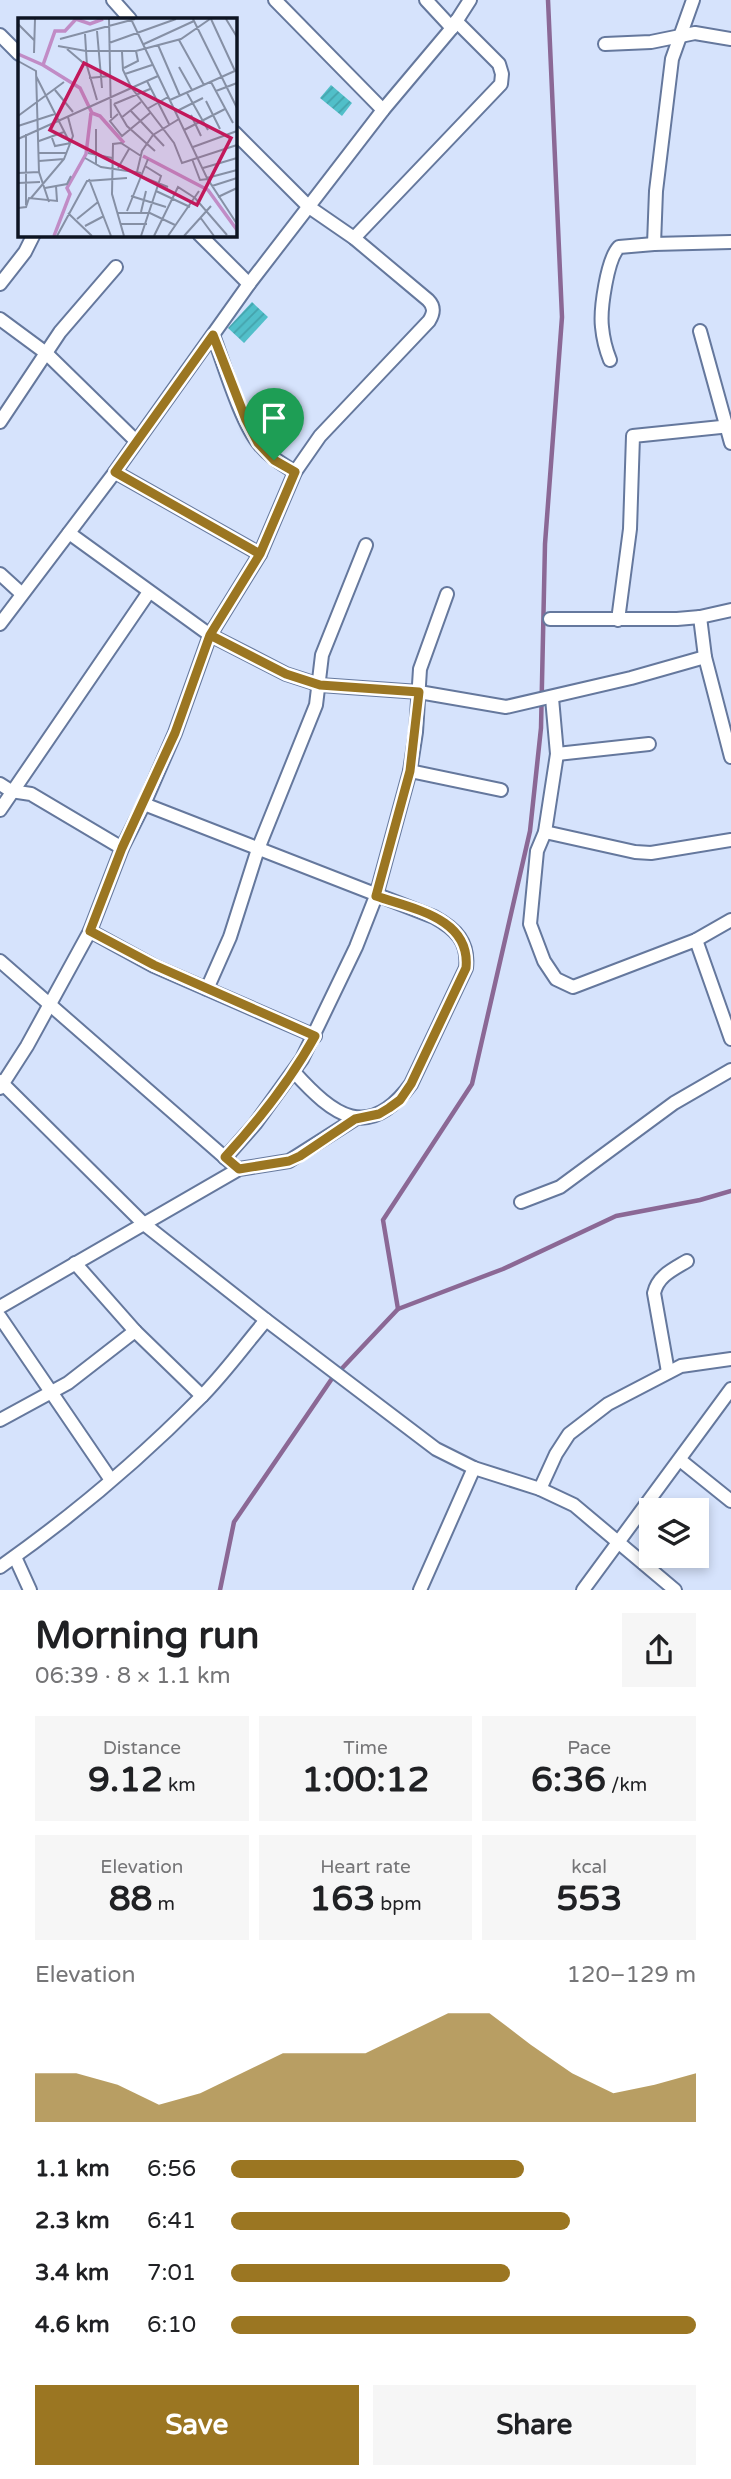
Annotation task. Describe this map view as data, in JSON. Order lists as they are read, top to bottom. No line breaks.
{"page":{"heading":["Morning run","06:39 · 8 × 1.1 km"],"stats":[["Distance","9.12 km"],["Time","1:00:12"],["Pace","6:36 /km"],["Elevation","88 m"],["Heart rate","163 bpm"],["kcal","553"]],"chart":["Elevation","120–129 m"],"list":[{"name":"1.1 km","note":"6:56"},{"name":"2.3 km","note":"6:41"},{"name":"3.4 km","note":"7:01"},{"name":"4.6 km","note":"6:10"}],"buttons":["Save","Share"]}}
